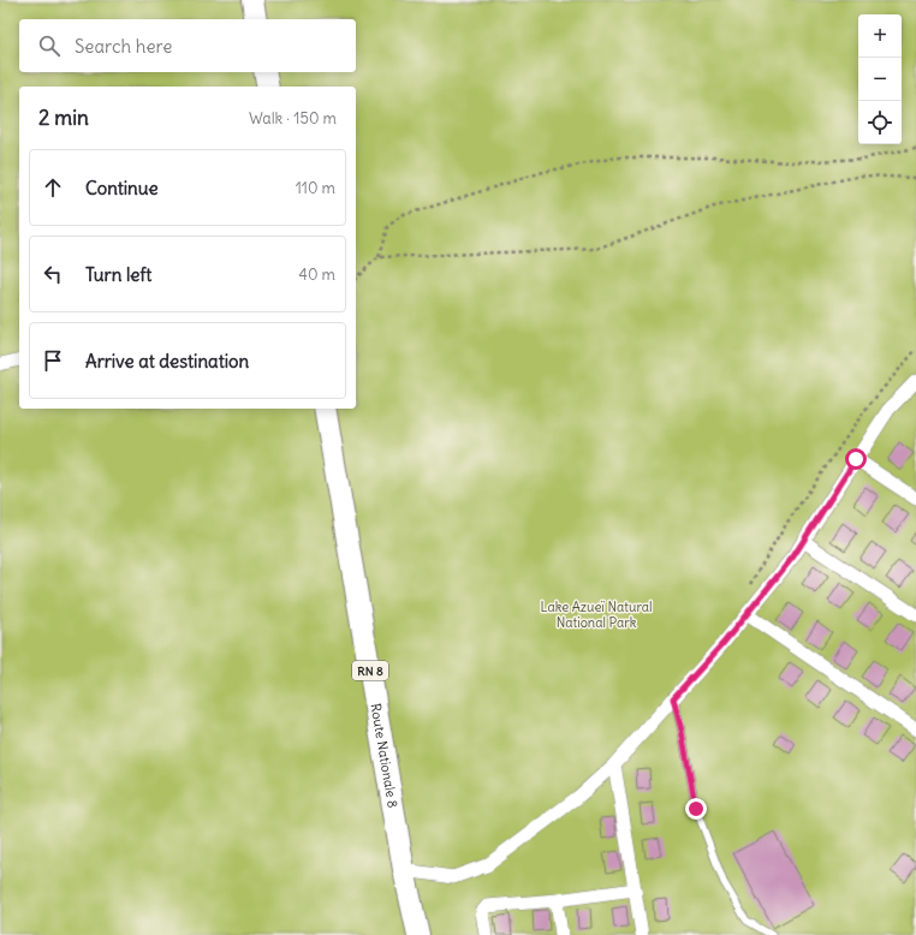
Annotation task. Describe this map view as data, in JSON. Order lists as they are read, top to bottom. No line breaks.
{"streets":{"main road":["RN 8","Route Nationale 8"]},"parks":["Lake Azueï Natural National Park"],"page":{"map_buttons":["+","−"],"search":"Search here","heading":["2 min","Walk · 150 m"],"list":[["Continue","110 m"],["Turn left","40 m"],"Arrive at destination"]}}
